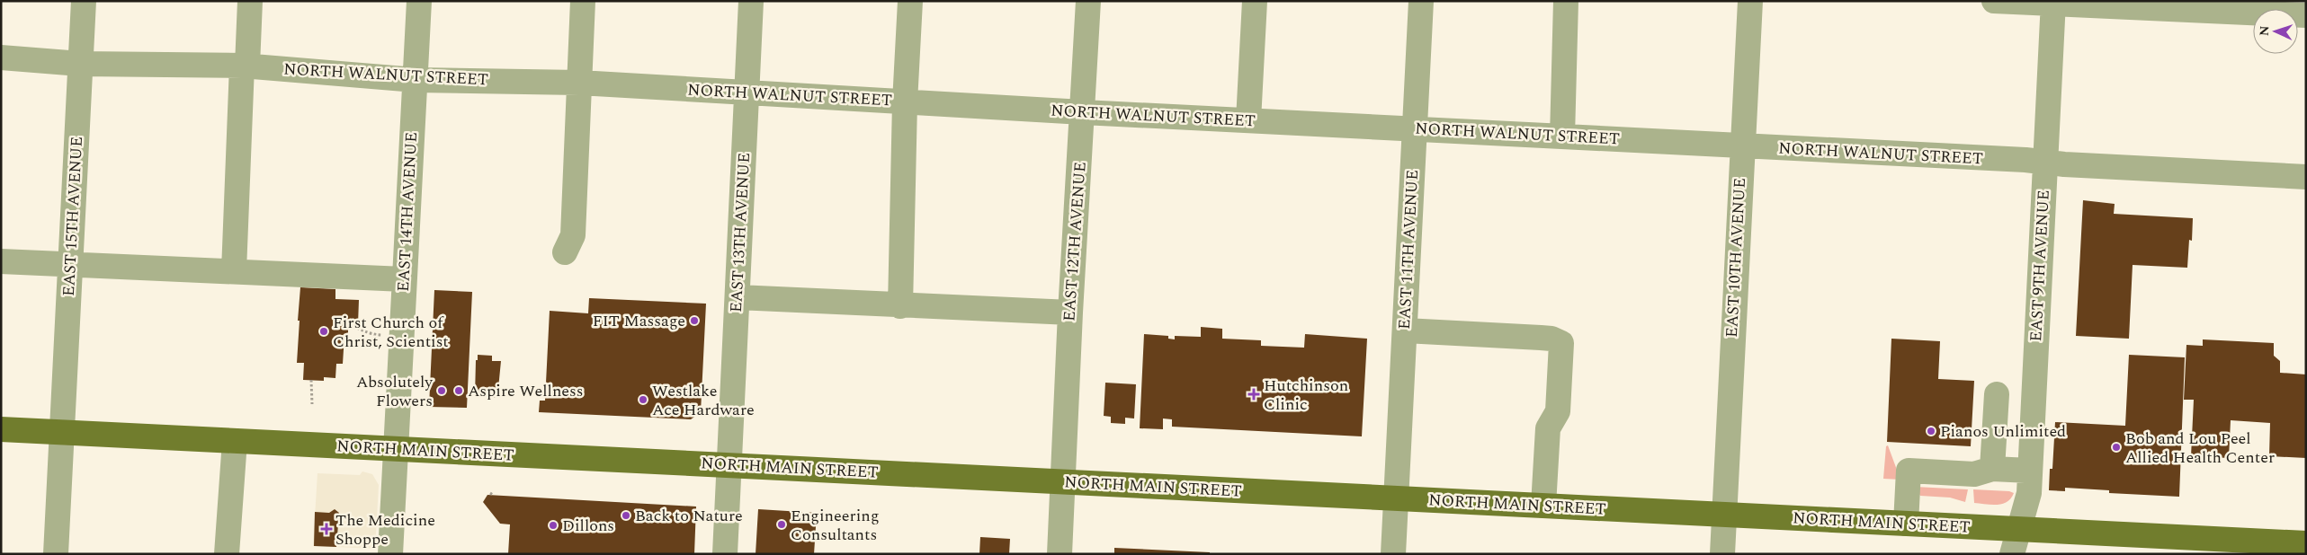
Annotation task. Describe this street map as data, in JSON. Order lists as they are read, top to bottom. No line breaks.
{"streets":{"main road":["NORTH MAIN STREET"],"street":["NORTH WALNUT STREET","EAST 14TH AVENUE","EAST 15TH AVENUE","EAST 13TH AVENUE","EAST 12TH AVENUE","EAST 11TH AVENUE","EAST 10TH AVENUE","EAST 9TH AVENUE"]},"crossings":[["NORTH WALNUT STREET","EAST 14TH AVENUE"],["NORTH WALNUT STREET","EAST 15TH AVENUE"],["NORTH WALNUT STREET","EAST 13TH AVENUE"],["NORTH WALNUT STREET","EAST 12TH AVENUE"],["NORTH WALNUT STREET","EAST 11TH AVENUE"],["NORTH WALNUT STREET","EAST 10TH AVENUE"],["NORTH WALNUT STREET","EAST 9TH AVENUE"],["EAST 14TH AVENUE","NORTH MAIN STREET"],["EAST 15TH AVENUE","NORTH MAIN STREET"],["EAST 13TH AVENUE","NORTH MAIN STREET"],["EAST 12TH AVENUE","NORTH MAIN STREET"],["EAST 11TH AVENUE","NORTH MAIN STREET"],["EAST 10TH AVENUE","NORTH MAIN STREET"],["EAST 9TH AVENUE","NORTH MAIN STREET"]],"places":{"other":["FIT Massage","First Church of Christ, Scientist","Absolutely Flowers","Aspire Wellness","Westlake Ace Hardware","Pianos Unlimited","Bob and Lou Peel Allied Health Center","Back to Nature","Engineering Consultants","Dillons"],"health":["Hutchinson Clinic","The Medicine Shoppe"]},"north":"left"}
